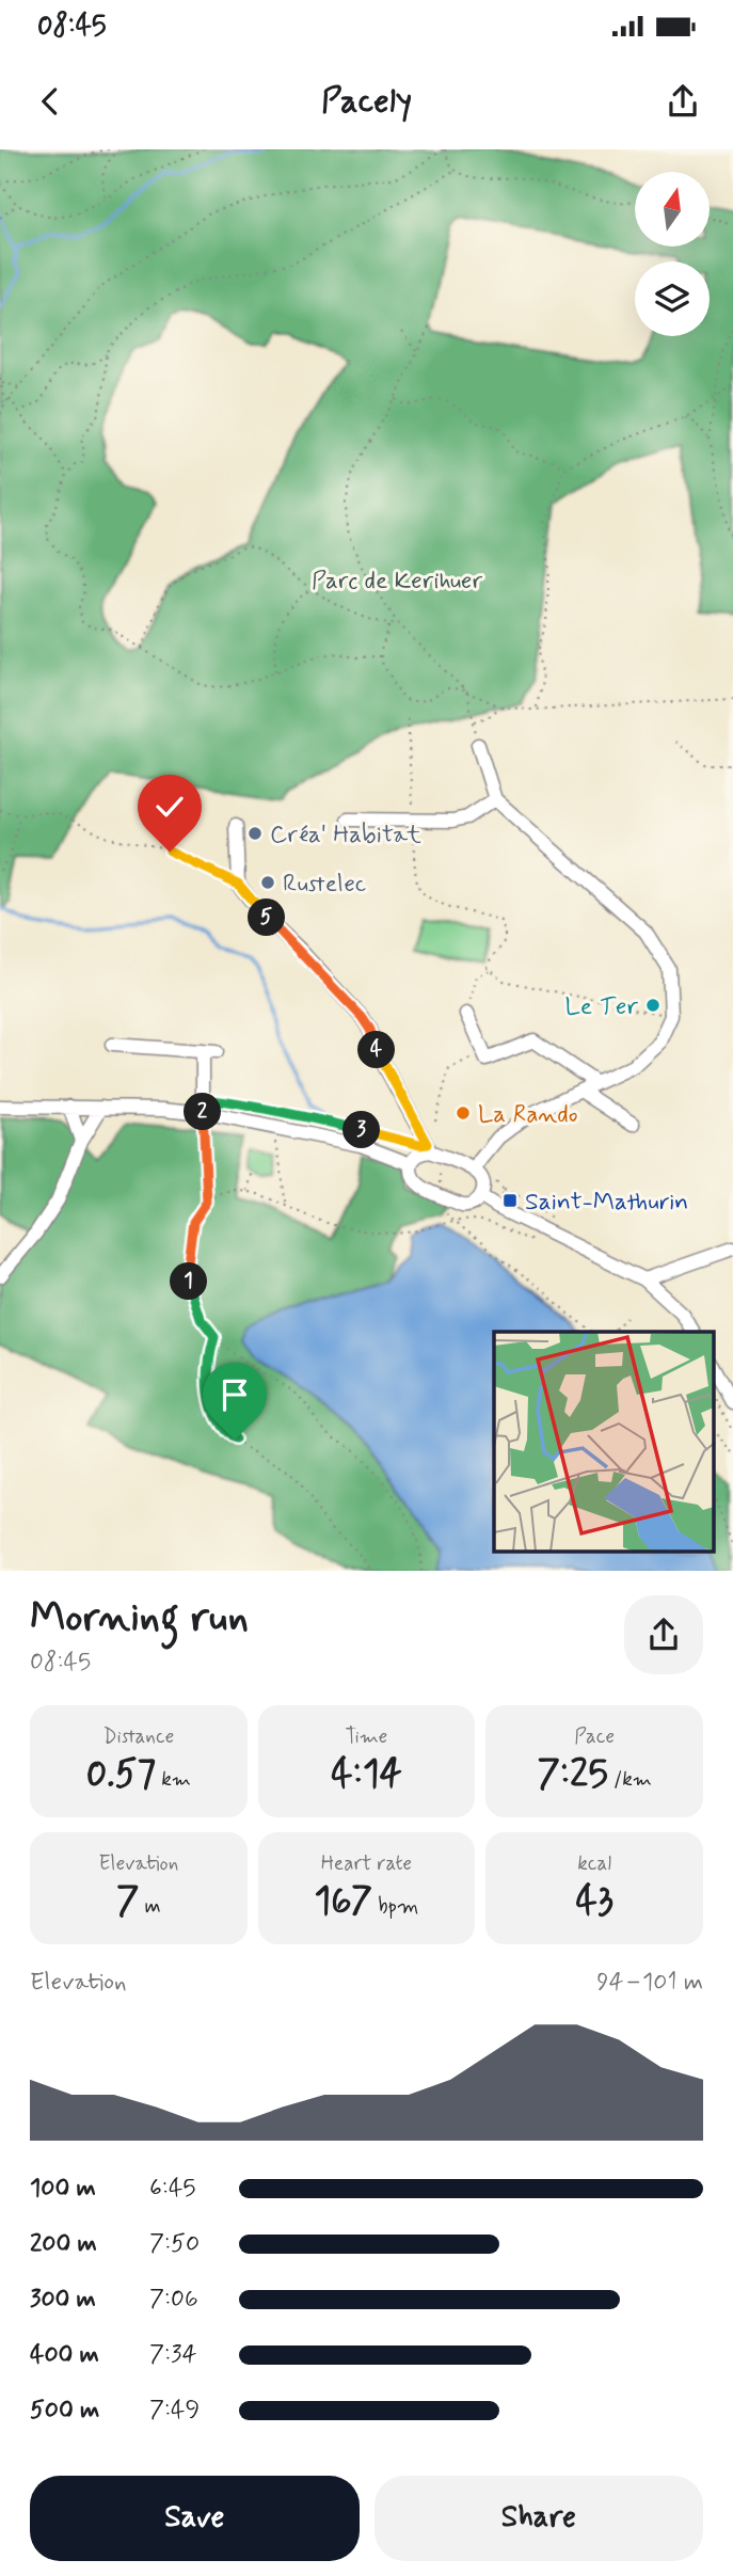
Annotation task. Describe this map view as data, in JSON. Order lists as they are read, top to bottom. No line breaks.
{"parks":["Parc de Kerihuer"],"places":{"other":["Créa' Habitat","Rustelec","Le Ter","La Rando"],"transit":["Saint-Mathurin"]},"north":"top","page":{"status":"08:45","header":"Pacely","pins":["5","4","2","3","1"],"heading":["Morning run","08:45"],"stats":[["Distance","0.57 km"],["Time","4:14"],["Pace","7:25 /km"],["Elevation","7 m"],["Heart rate","167 bpm"],["kcal","43"]],"chart":["Elevation","94–101 m"],"list":[{"name":"100 m","note":"6:45"},{"name":"200 m","note":"7:50"},{"name":"300 m","note":"7:06"},{"name":"400 m","note":"7:34"},{"name":"500 m","note":"7:49"}],"buttons":["Save","Share"]}}
